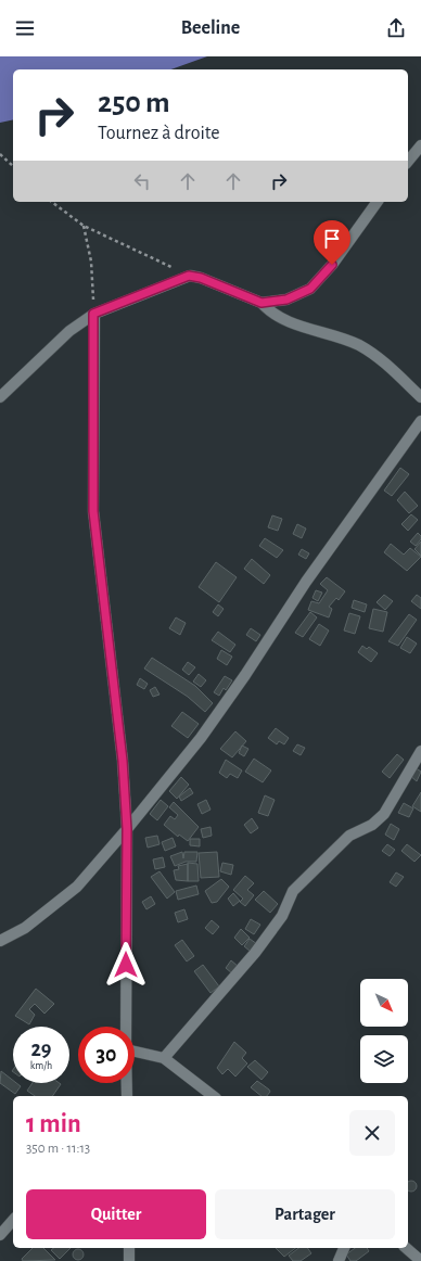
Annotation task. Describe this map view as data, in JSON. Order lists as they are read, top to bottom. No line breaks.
{"north":"bottom right","page":{"header":"Beeline","turn":["250 m","Tournez à droite"],"speed":"29 km/h","limit":"30","heading":["1 min","350 m · 11:13"],"buttons":["Quitter","Partager"]}}
